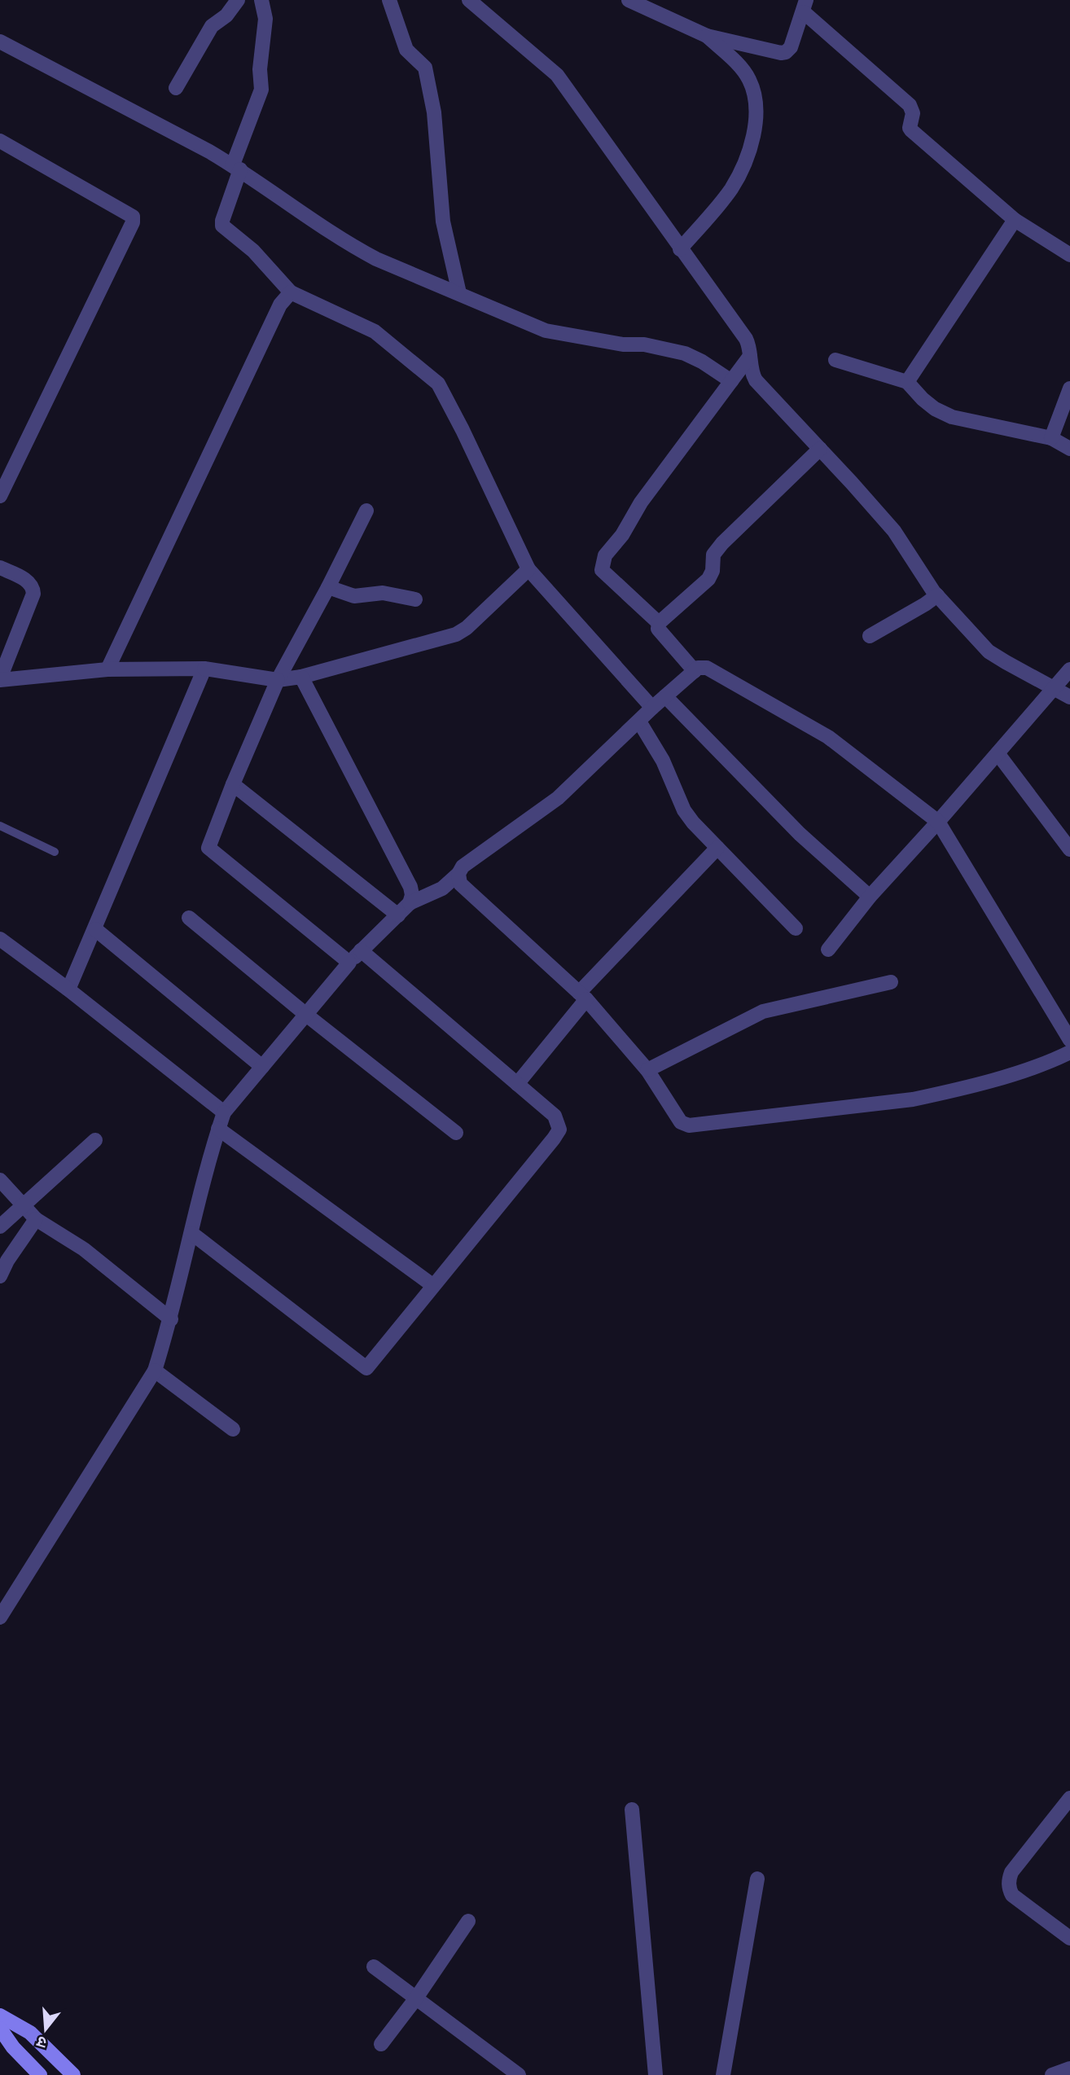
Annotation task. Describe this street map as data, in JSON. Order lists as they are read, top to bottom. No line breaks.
{"north":"bottom"}
